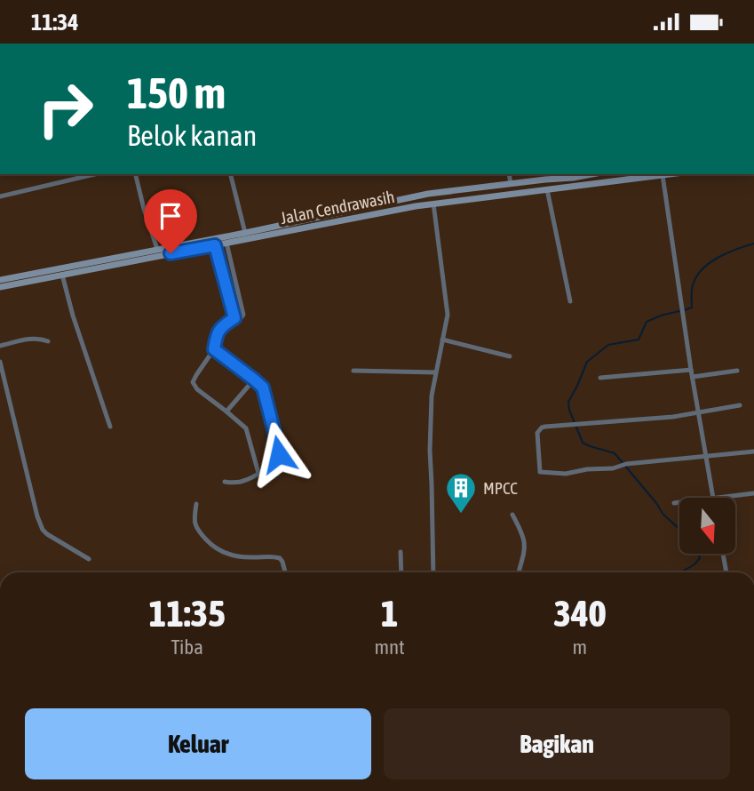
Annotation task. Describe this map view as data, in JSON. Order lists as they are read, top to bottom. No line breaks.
{"streets":{"main road":["Jalan Cendrawasih"]},"places":{"building":["MPCC"]},"north":"bottom","page":{"status":"11:34","turn":["150 m","Belok kanan"],"eta":["11:35","Tiba","1","mnt","340","m"],"buttons":["Keluar","Bagikan"]}}
